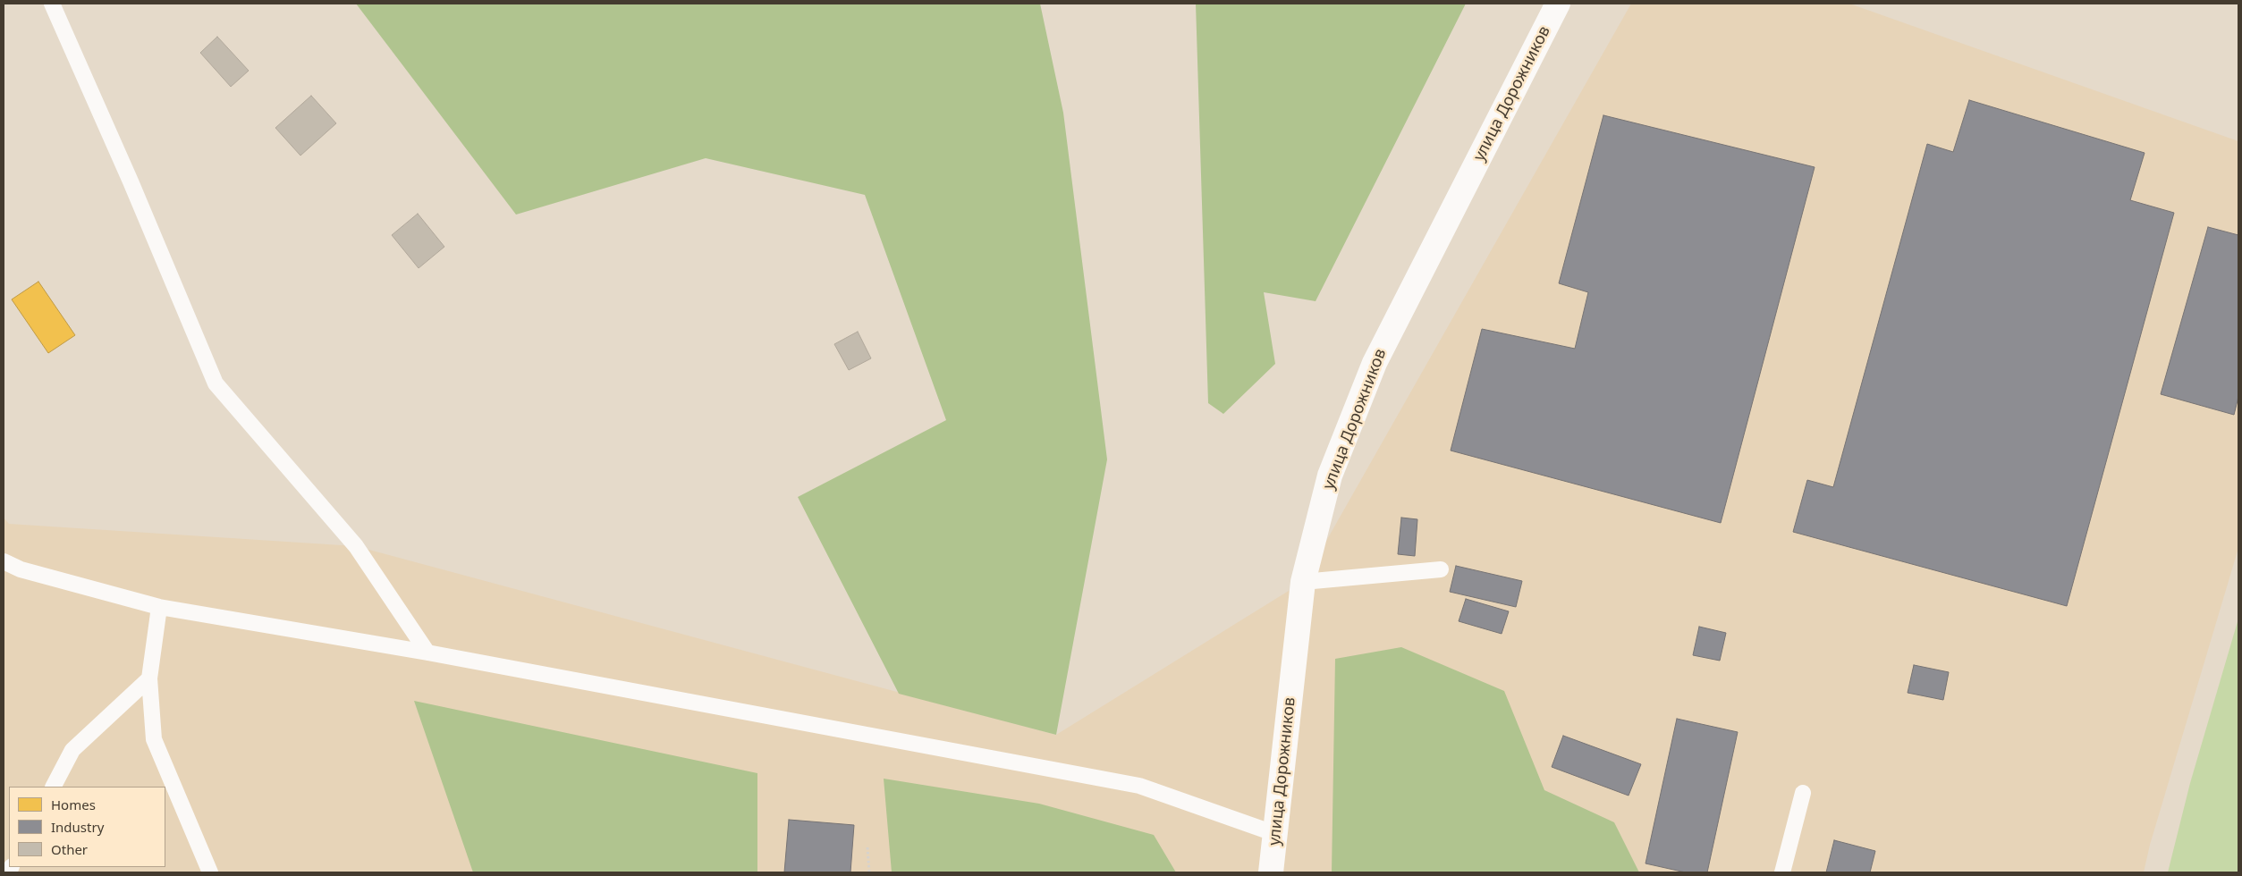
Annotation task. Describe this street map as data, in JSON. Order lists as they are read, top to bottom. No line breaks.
{"streets":{"street":["улица Дорожников"]},"legend":["Homes","Industry","Other"]}
